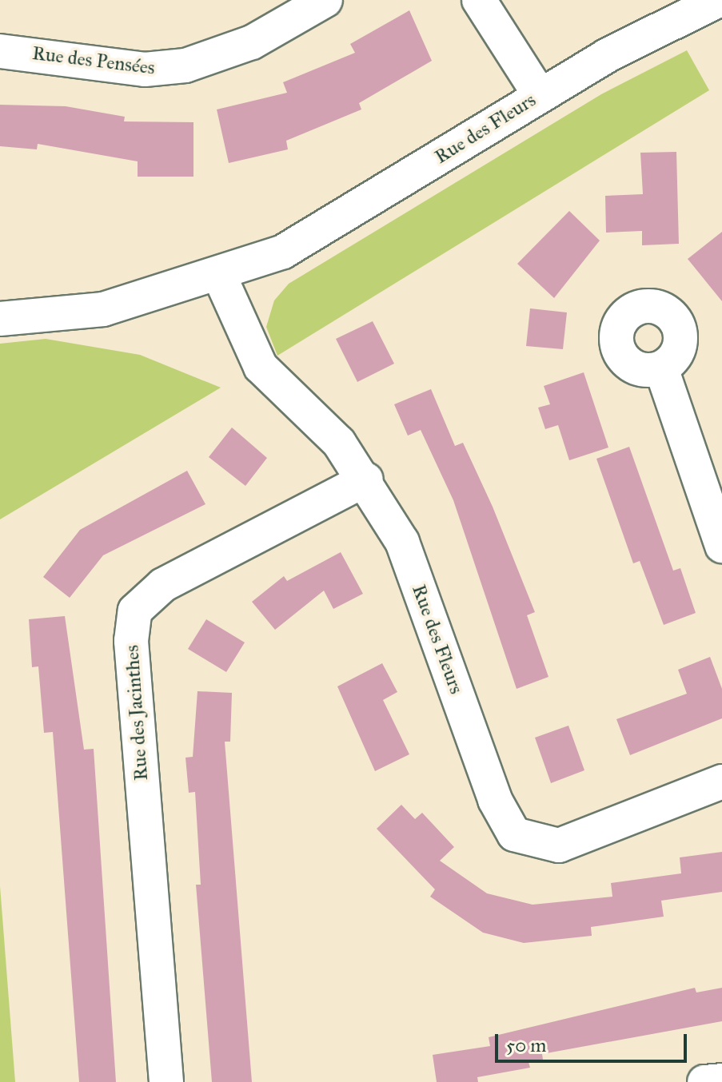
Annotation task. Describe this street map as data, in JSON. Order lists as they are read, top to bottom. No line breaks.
{"streets":{"street":["Rue des Pensées","Rue des Fleurs","Rue des Jacinthes"]},"crossings":[["Rue des Fleurs","Rue des Jacinthes"]],"scale_bar":"50 m"}
